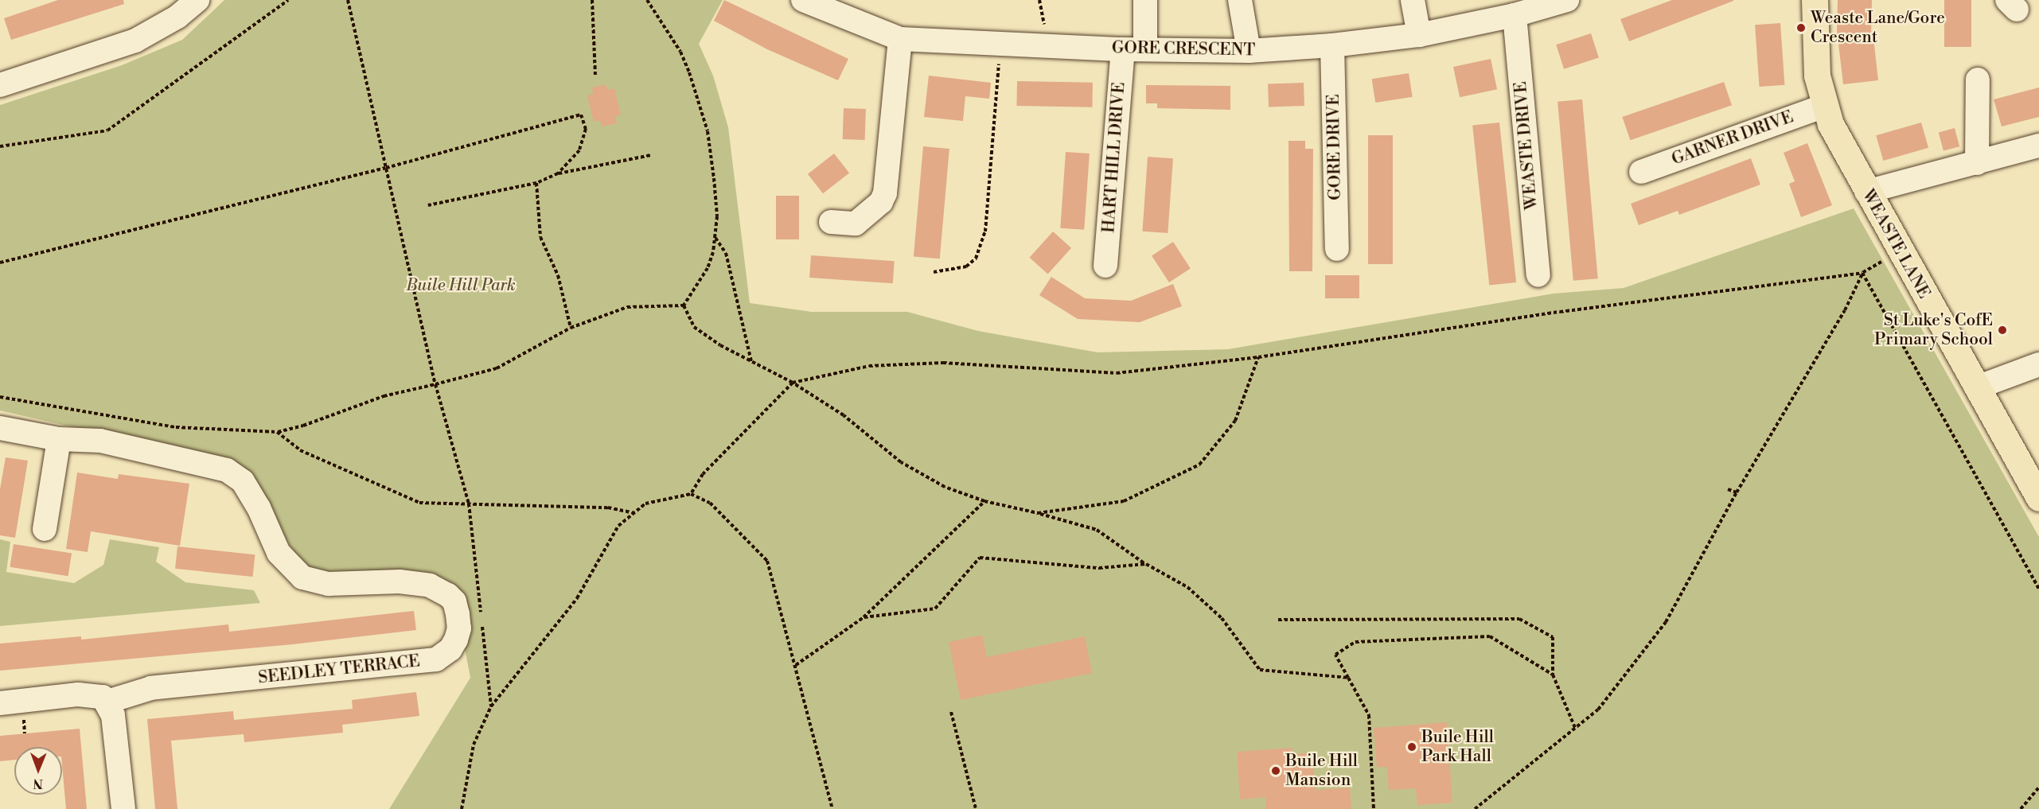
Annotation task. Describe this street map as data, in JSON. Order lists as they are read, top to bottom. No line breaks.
{"streets":{"main road":["WEASTE LANE"],"street":["GORE CRESCENT","GARNER DRIVE","WEASTE DRIVE","GORE DRIVE","HART HILL DRIVE","SEEDLEY TERRACE"]},"crossings":[["GORE CRESCENT","WEASTE DRIVE"],["GORE CRESCENT","GORE DRIVE"],["GORE CRESCENT","HART HILL DRIVE"],["GARNER DRIVE","WEASTE LANE"]],"parks":["Buile Hill Park"],"places":["Weaste Lane/Gore Crescent","St Luke's CofE Primary School","Buile Hill Park Hall","Buile Hill Mansion"],"north":"bottom"}
